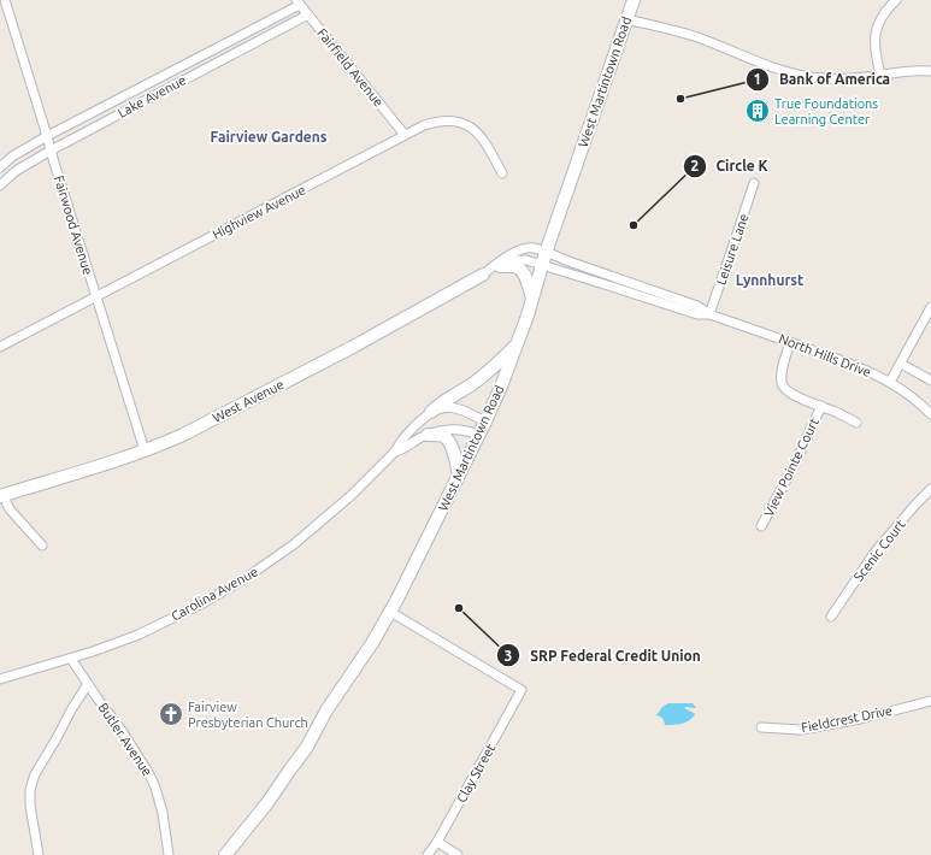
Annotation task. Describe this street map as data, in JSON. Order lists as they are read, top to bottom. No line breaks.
{"streets":{"main road":["West Martintown Road","West Avenue"],"street":["Fairfield Avenue","Lake Avenue","Highview Avenue","Fairwood Avenue","Leisure Lane","North Hills Drive","View Pointe Court","Scenic Court","Carolina Avenue","Fieldcrest Drive","Butler Avenue","Clay Street"]},"crossings":[["Fairfield Avenue","Lake Avenue"],["Fairfield Avenue","Highview Avenue"],["West Martintown Road","North Hills Drive"],["West Martintown Road","West Avenue"],["West Martintown Road","Carolina Avenue"],["West Martintown Road","Clay Street"],["Lake Avenue","Fairwood Avenue"],["Highview Avenue","Fairwood Avenue"],["Fairwood Avenue","West Avenue"],["Leisure Lane","North Hills Drive"],["North Hills Drive","West Avenue"],["Carolina Avenue","Butler Avenue"]],"districts":["Fairview Gardens","Lynnhurst"],"places":{"other":["Bank of America","Circle K","SRP Federal Credit Union"],"building":["True Foundations Learning Center"],"church":["Fairview Presbyterian Church"]}}
